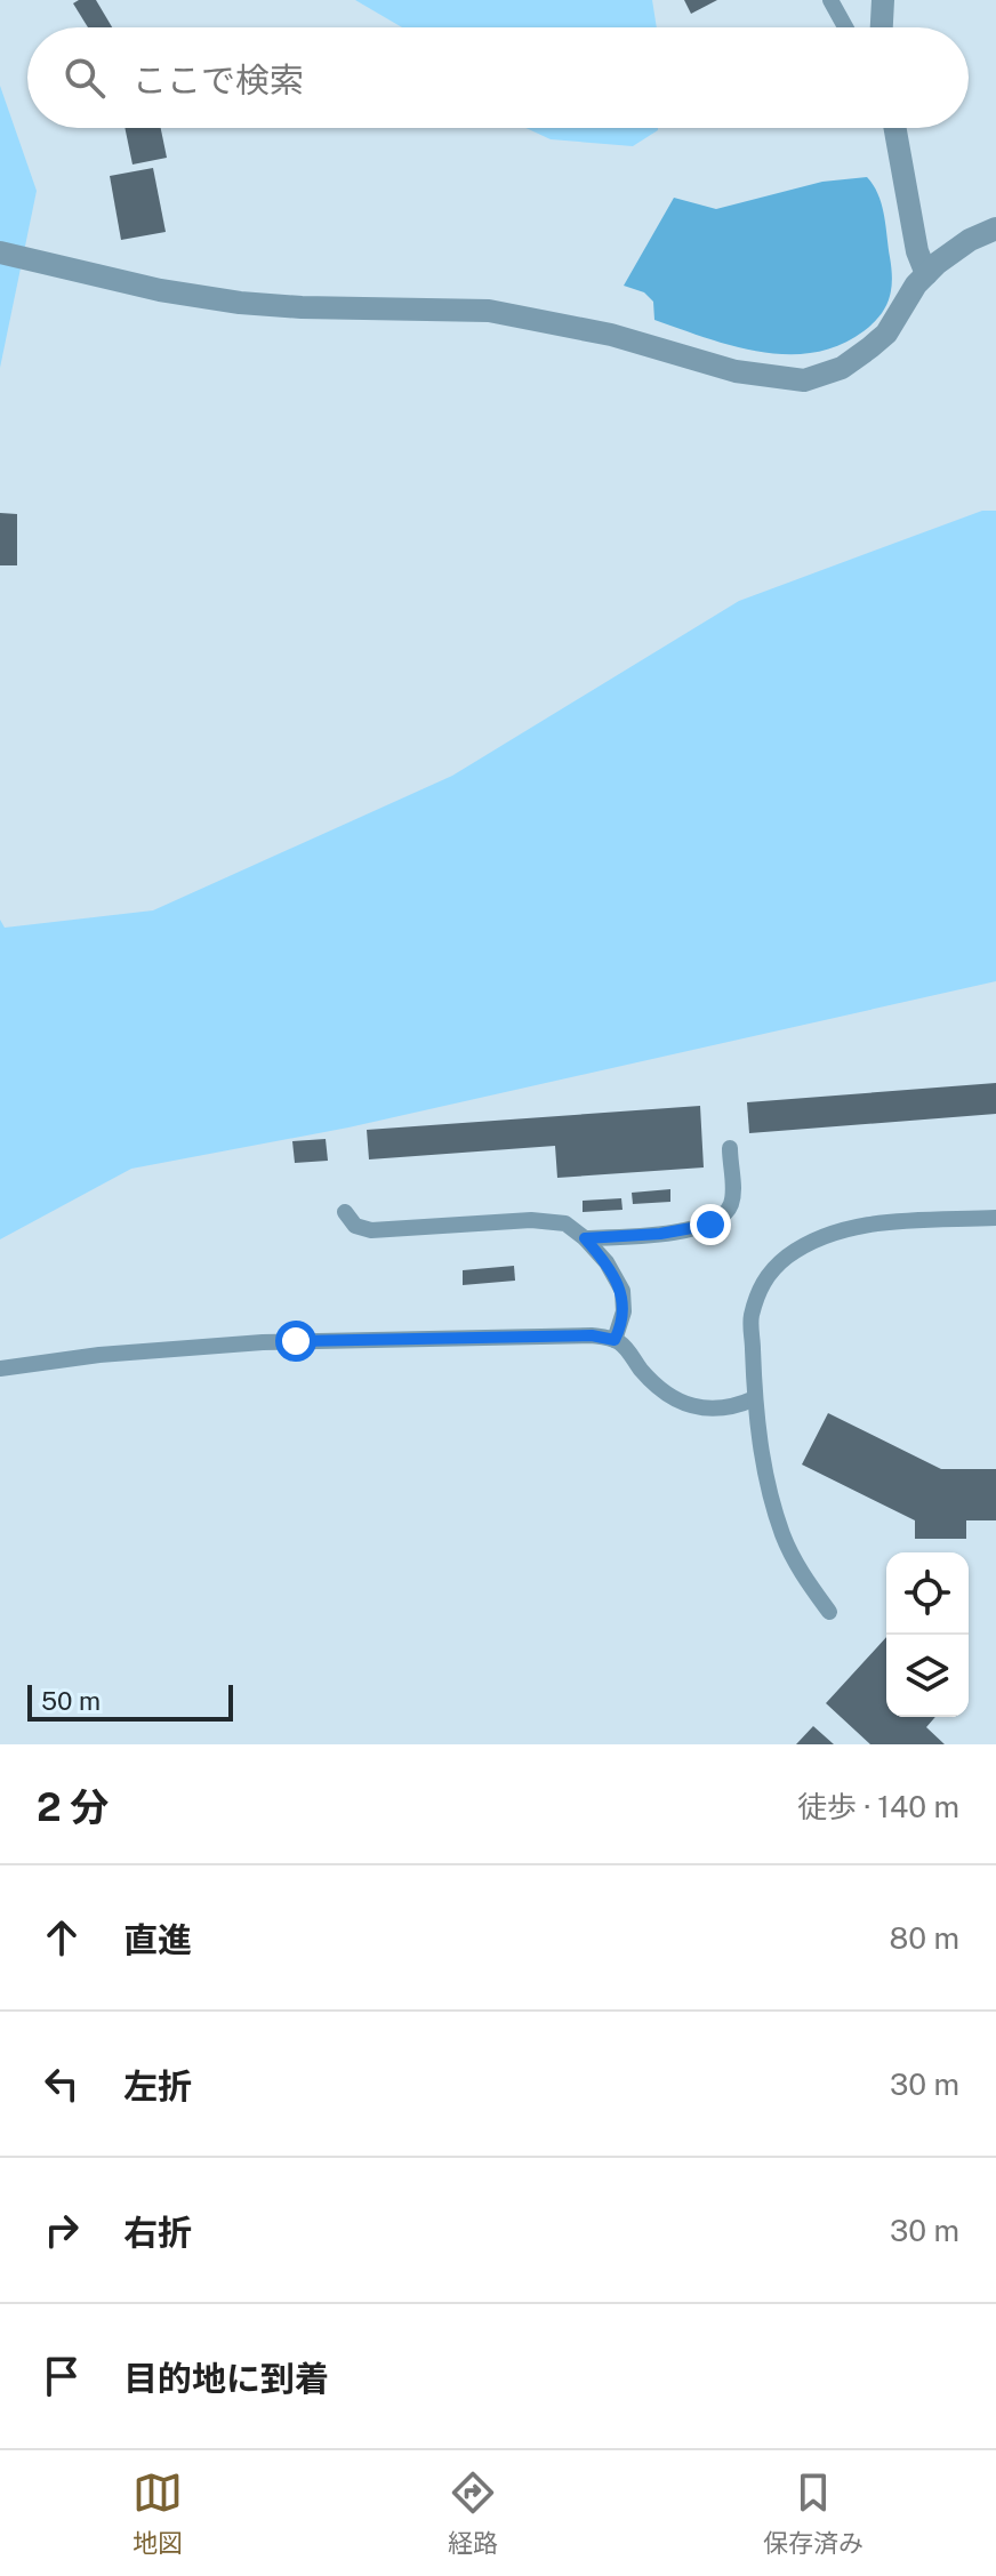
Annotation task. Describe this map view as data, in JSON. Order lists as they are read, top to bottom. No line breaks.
{"scale_bar":"50 m","page":{"search":"ここで検索","scale":"50 m","heading":["2 分","徒歩 · 140 m"],"list":[["直進","80 m"],["左折","30 m"],["右折","30 m"],"目的地に到着"],"nav":["地図","経路","保存済み"]}}
